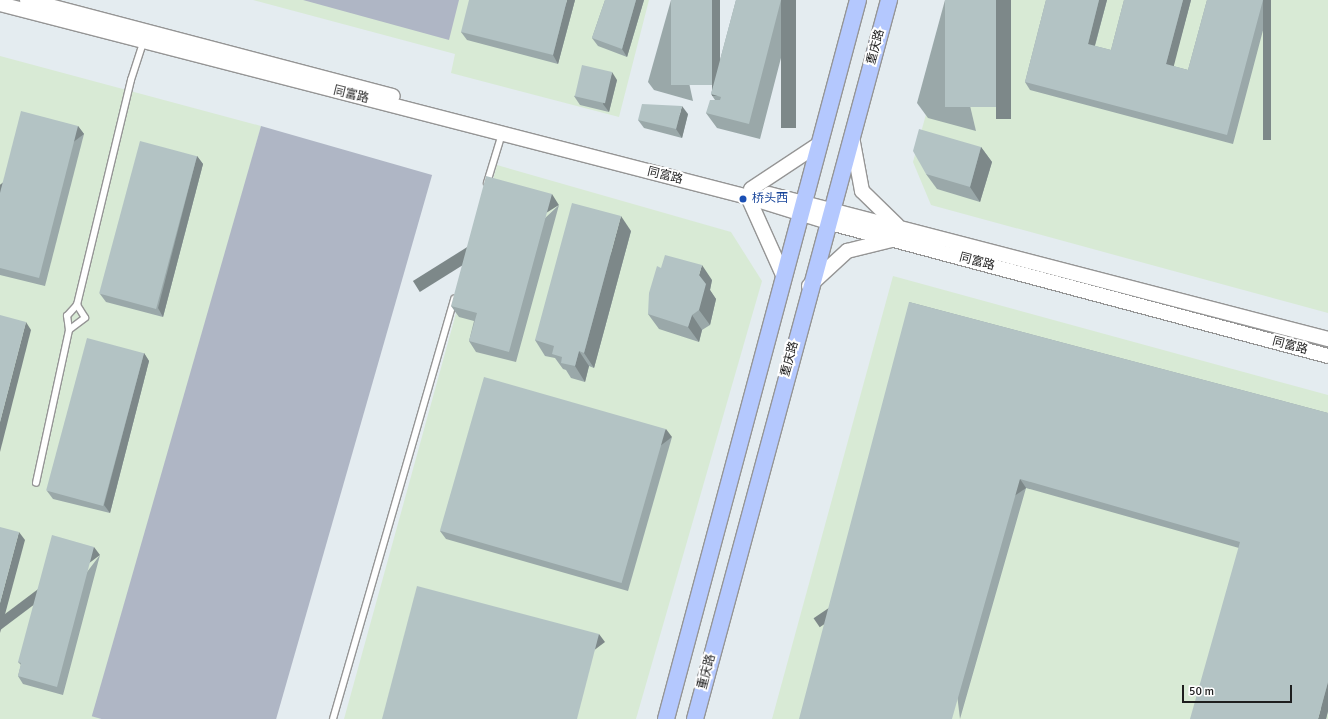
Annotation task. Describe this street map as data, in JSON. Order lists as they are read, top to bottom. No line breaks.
{"streets":{"main road":["重庆路"],"street":["同富路"]},"crossings":[["重庆路","同富路"]],"places":["桥头西"],"scale_bar":"50 m"}
